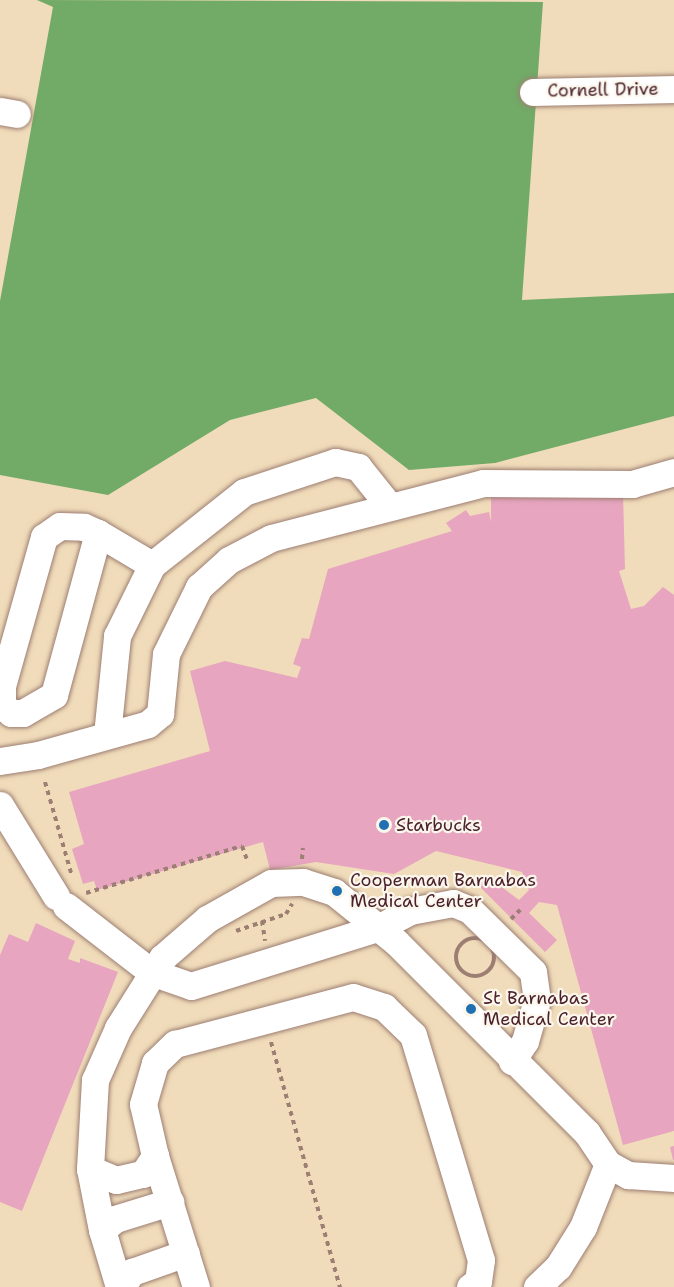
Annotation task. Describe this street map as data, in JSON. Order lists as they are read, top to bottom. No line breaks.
{"streets":{"street":["Cornell Drive"]},"places":["Starbucks","Cooperman Barnabas Medical Center","St Barnabas Medical Center"]}
